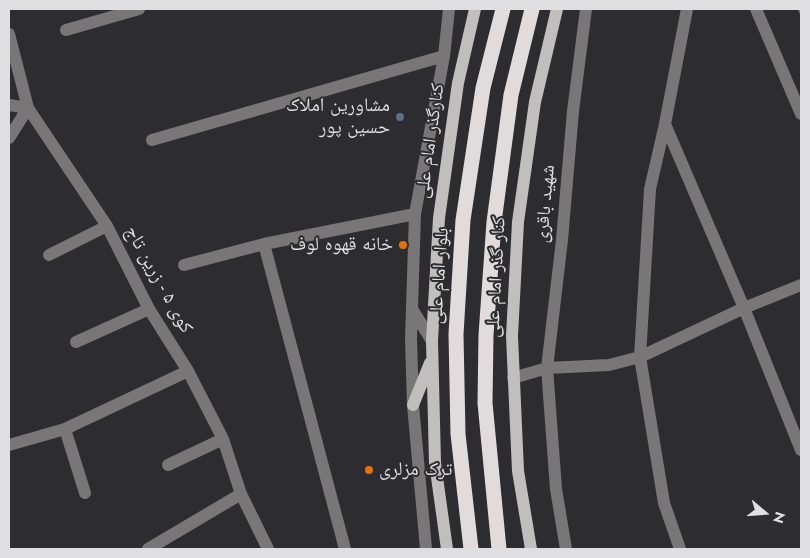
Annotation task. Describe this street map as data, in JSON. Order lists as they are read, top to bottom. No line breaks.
{"streets":{"highway":["بلوار امام علی"],"main road":["کنارگذر امام علی","کنار گذر امام علی"],"street":["شهید باقری","کوی ۵ - زرین تاج"]},"places":["مشاورین املاک حسین پور","خانه قهوه لوف","ترک مزلری"],"north":"right"}
